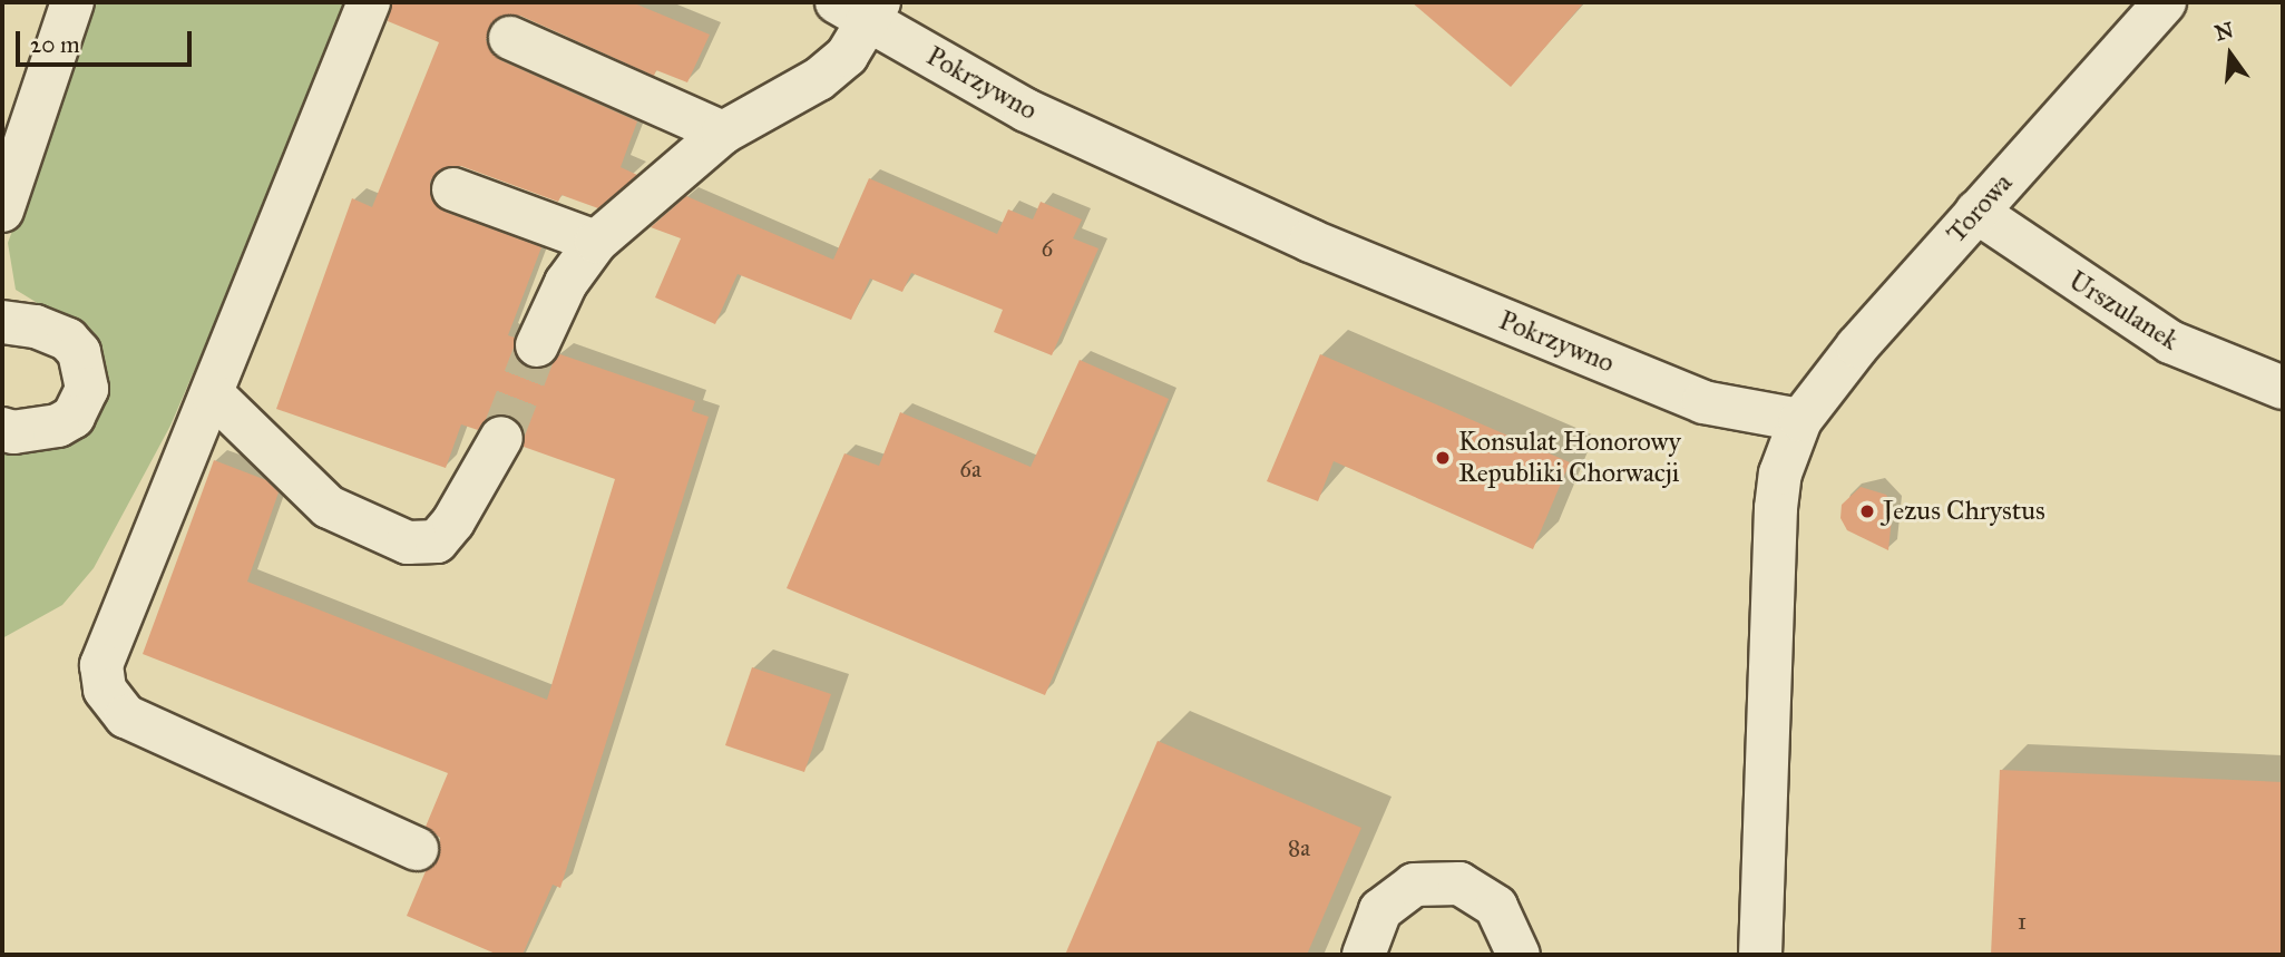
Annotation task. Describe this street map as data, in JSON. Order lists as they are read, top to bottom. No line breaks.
{"streets":{"street":["Pokrzywno","Torowa","Urszulanek"]},"crossings":[["Pokrzywno","Torowa"],["Torowa","Urszulanek"]],"places":["Konsulat Honorowy Republiki Chorwacji","Jezus Chrystus"],"house_numbers":["6","6a","8a","1"],"scale_bar":"20 m","north":"top"}
